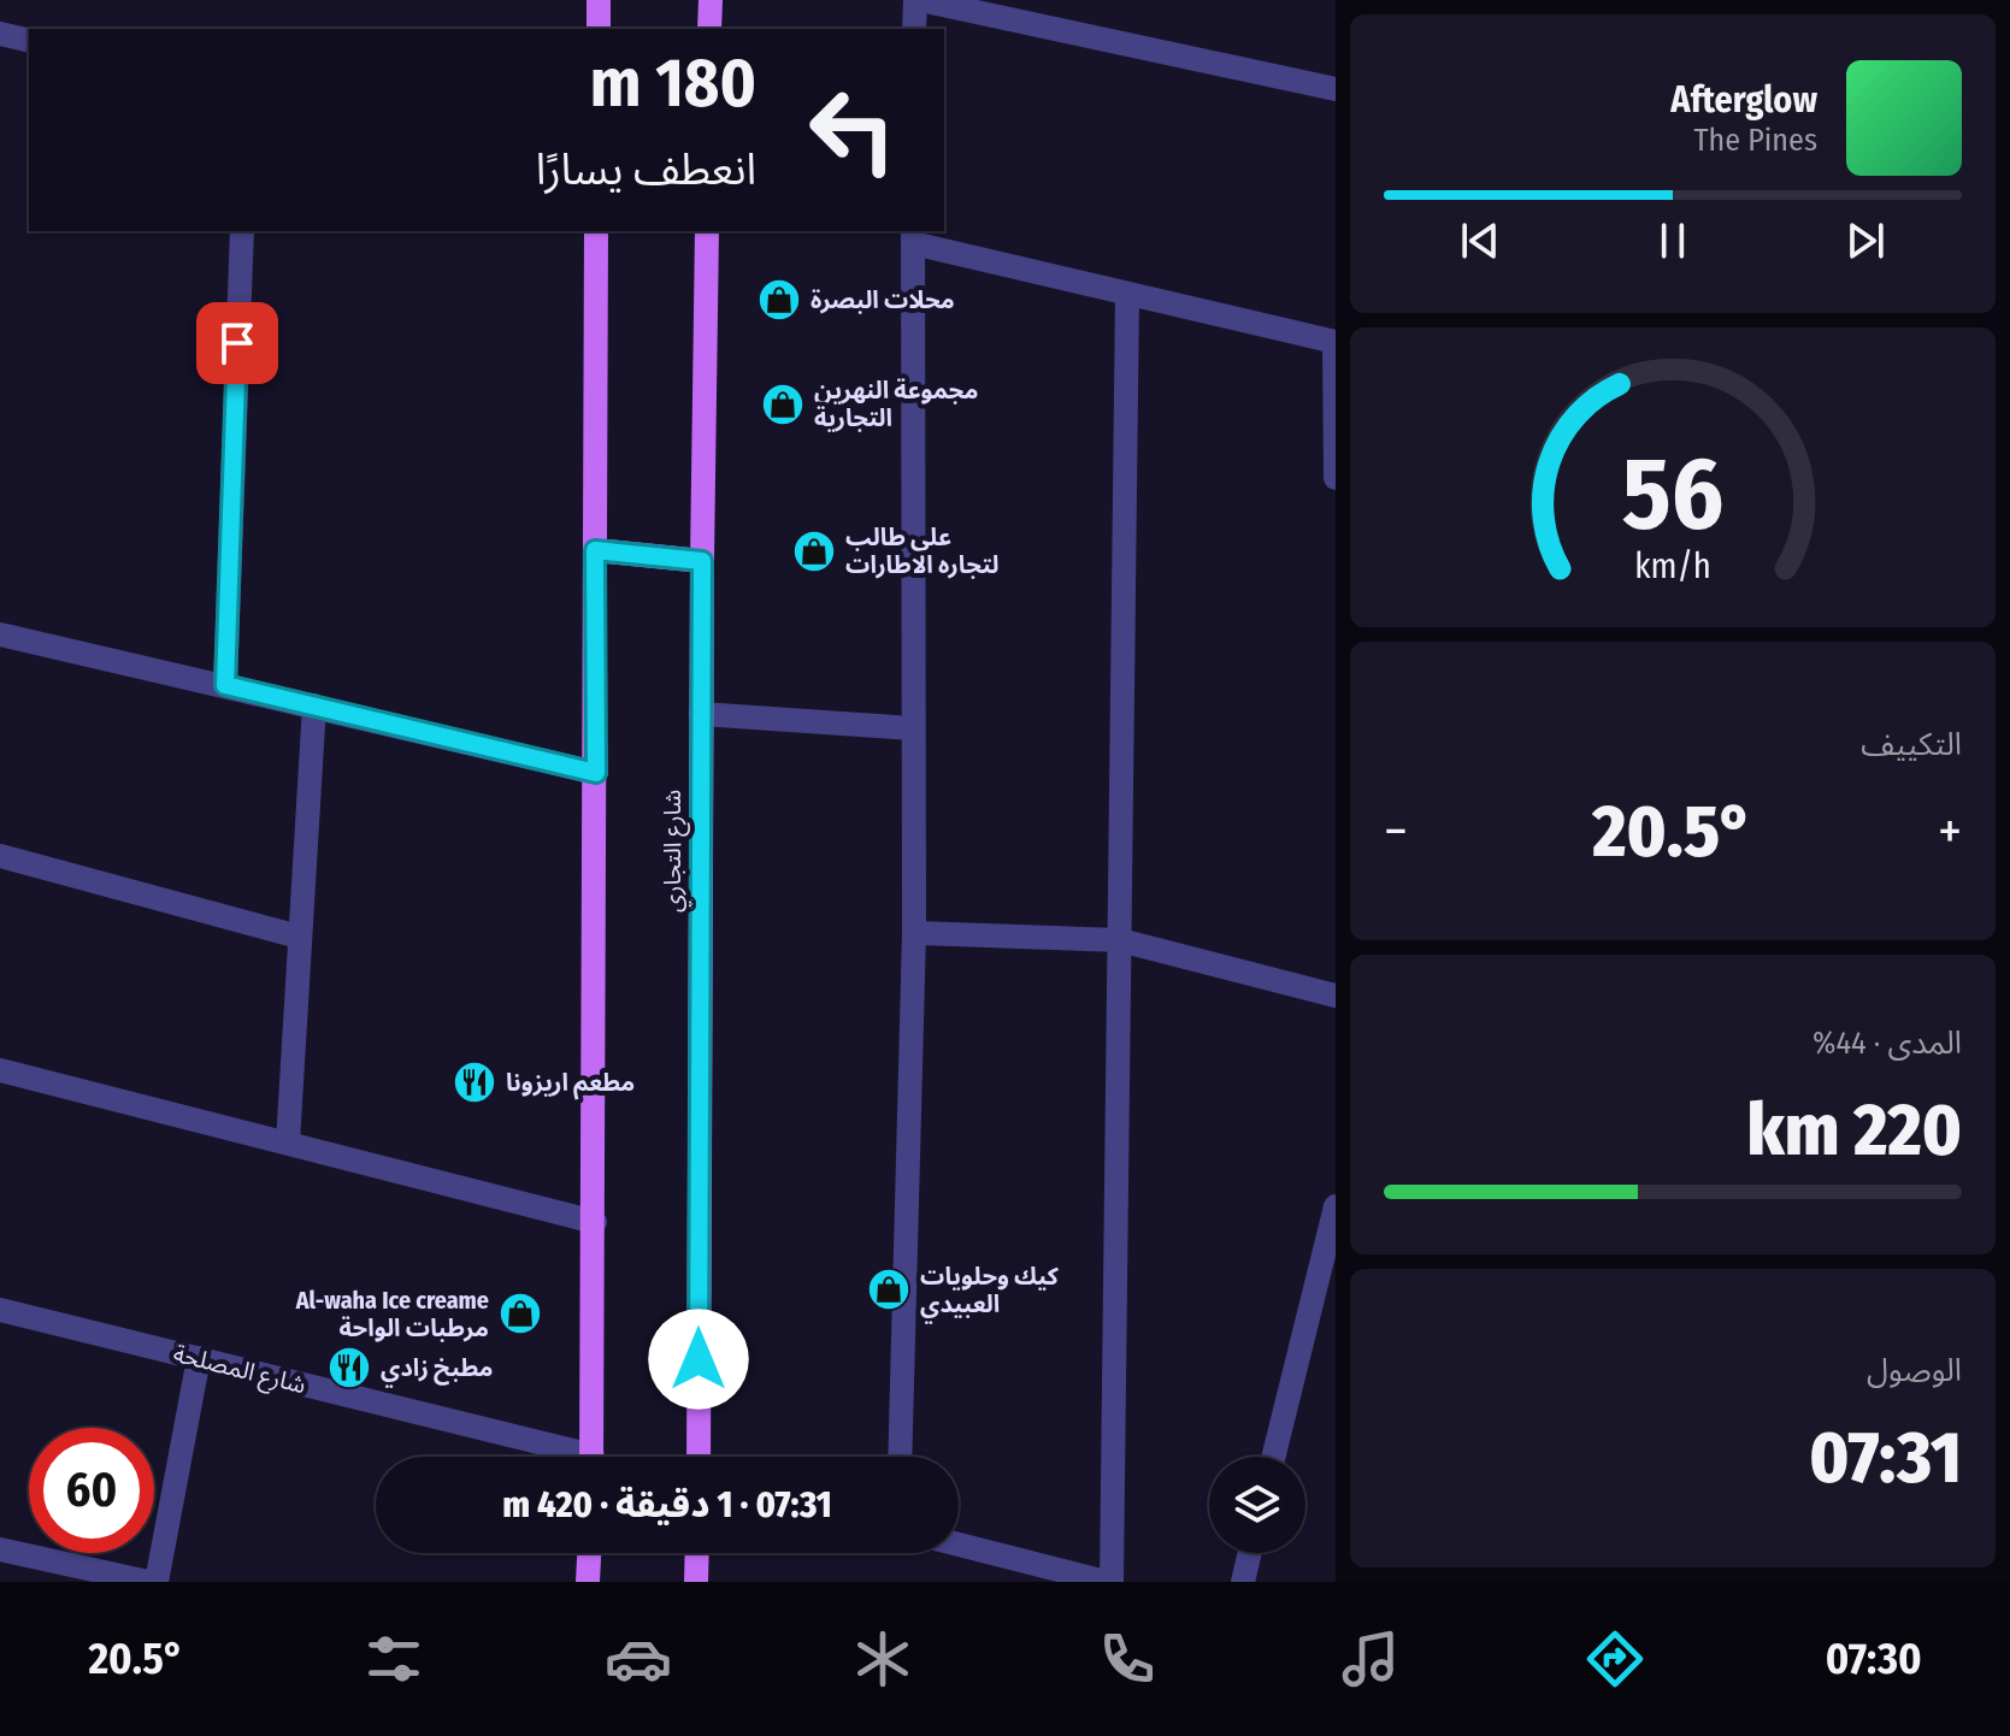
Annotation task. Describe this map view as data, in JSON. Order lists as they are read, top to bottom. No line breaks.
{"streets":{"main road":["شارع التجاري"],"street":["شارع المصلحة"]},"places":{"shop":["محلات البصرة","مجموعة النهرين التجارية","علي طالب لتجاره الاطارات","كيك وحلويات العبيدي","Al-waha Ice creame مرطبات الواحة"],"restaurant":["مطعم اريزونا","مطبخ زادي"]},"page":{"turn":["180 m","انعطف يسارًا"],"song":["Afterglow","The Pines"],"tile":["التكييف",["المدى · 44%","220 km"],["الوصول","07:31"]],"heat":["−","20.5°","+"],"limit":"60","trip":"07:31 · 1 دقيقة · 420 m","tabs":["07:30","20.5°"],"gauge":["56","km/h"]}}
